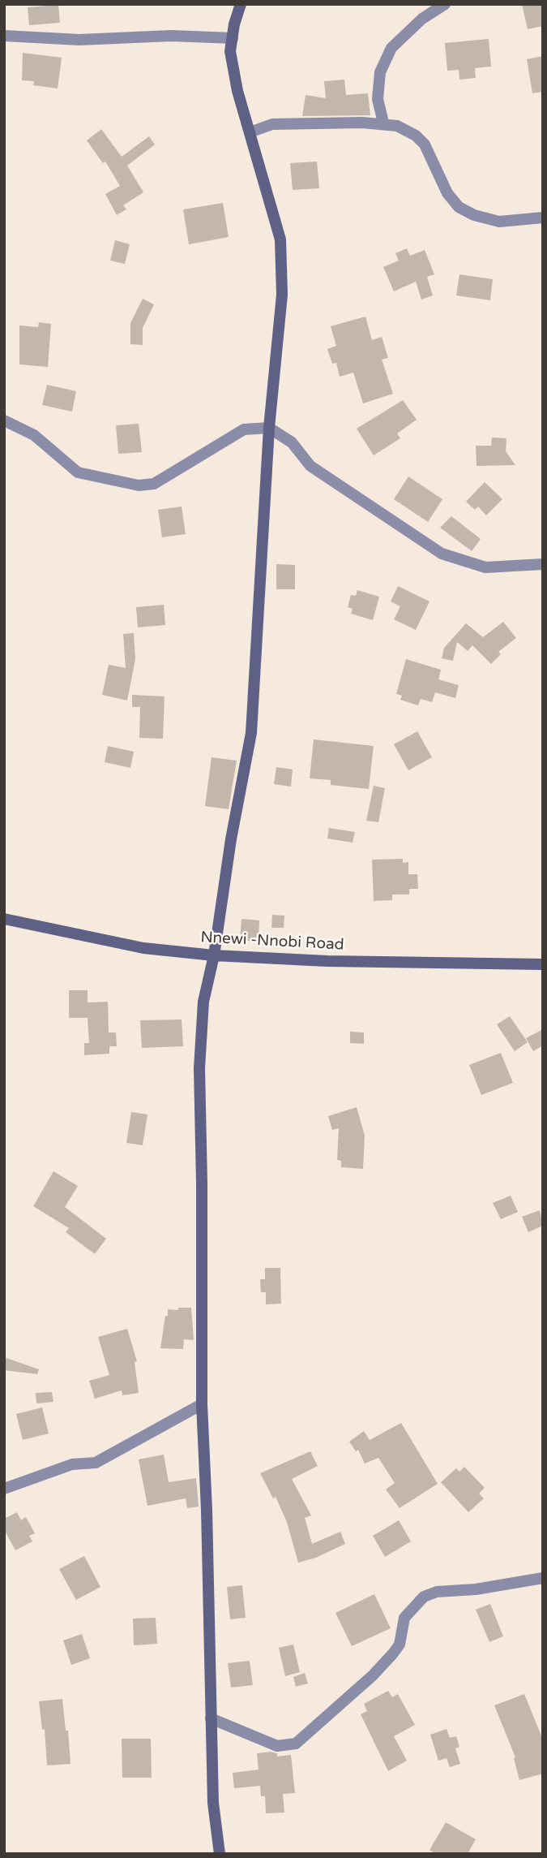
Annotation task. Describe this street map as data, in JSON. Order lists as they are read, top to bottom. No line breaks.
{"streets":{"street":["Nnewi -Nnobi Road"]}}
